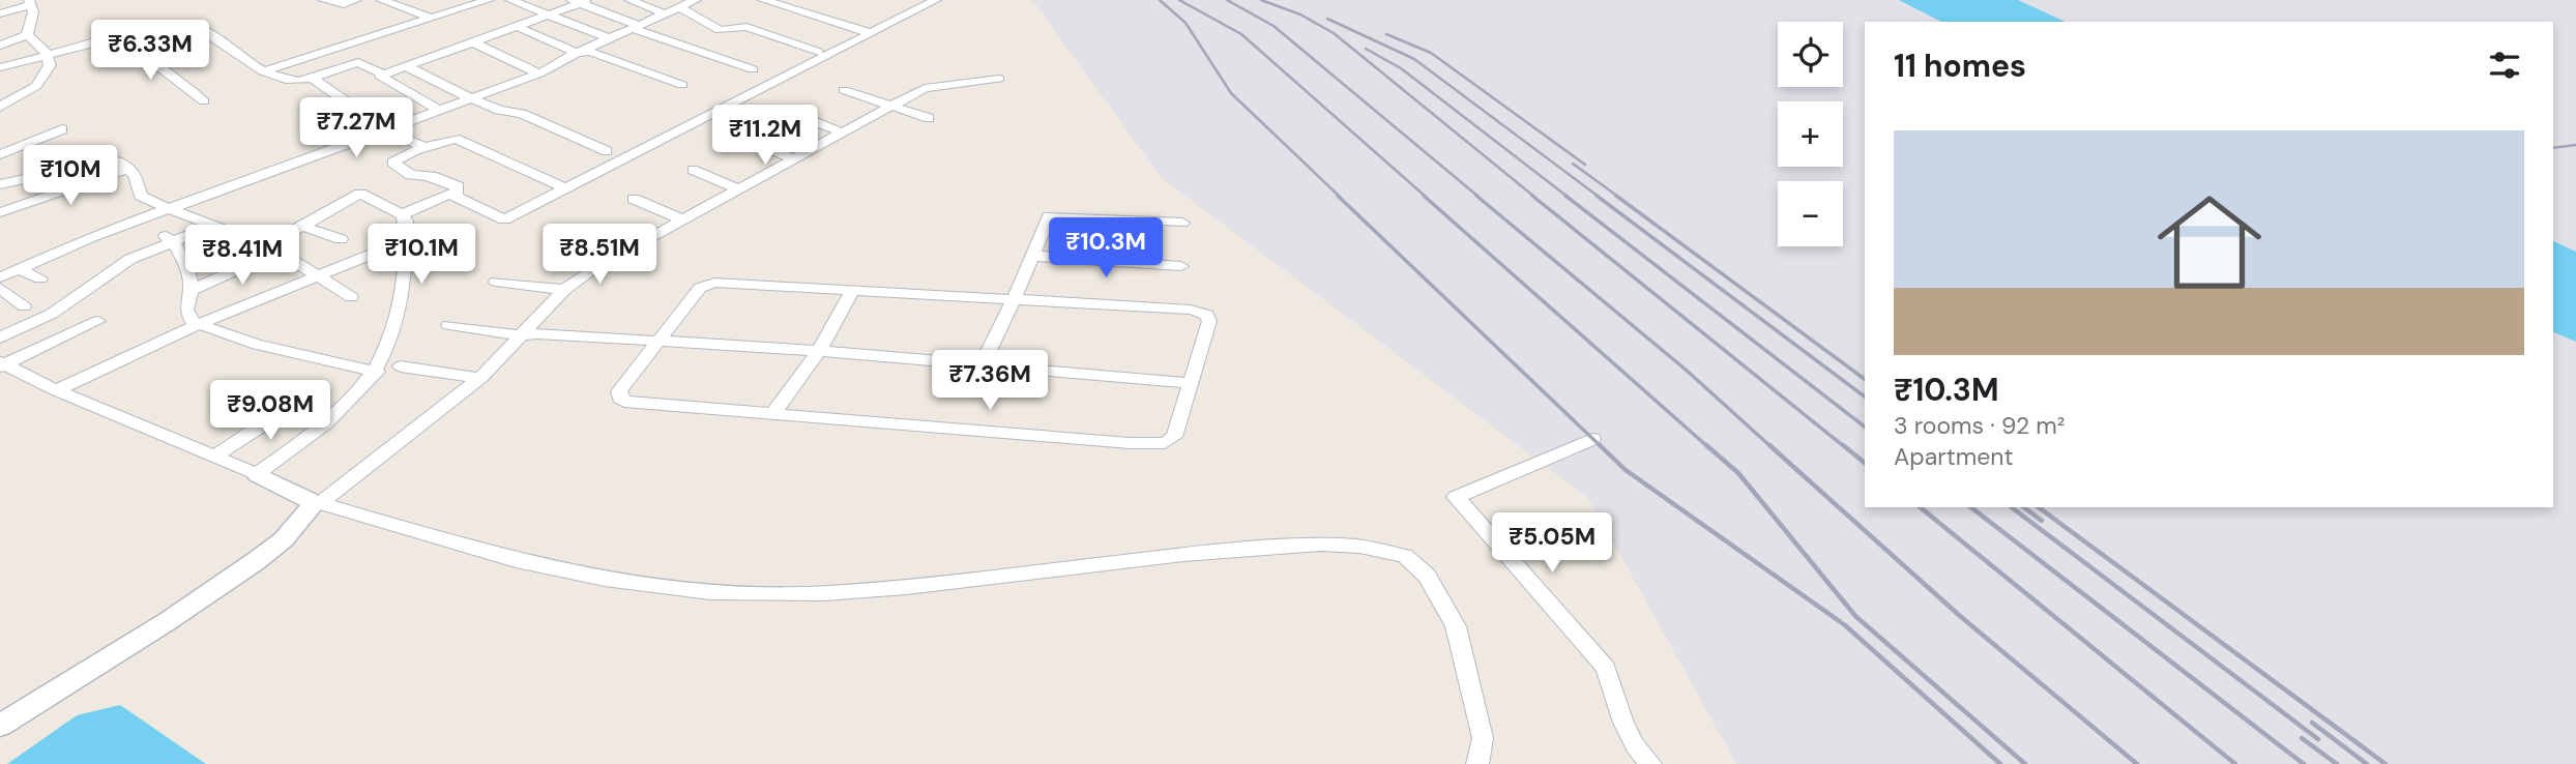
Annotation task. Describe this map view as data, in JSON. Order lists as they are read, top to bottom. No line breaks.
{"page":{"price":["₹6.33M","₹7.27M","₹11.2M","₹10M","₹10.3M","₹10.1M","₹8.51M","₹8.41M","₹7.36M","₹9.08M","₹5.05M"],"map_buttons":["+","−"],"heading":"11 homes","list":[{"name":"₹10.3M","note":"3 rooms · 92 m² · Apartment"}]}}
